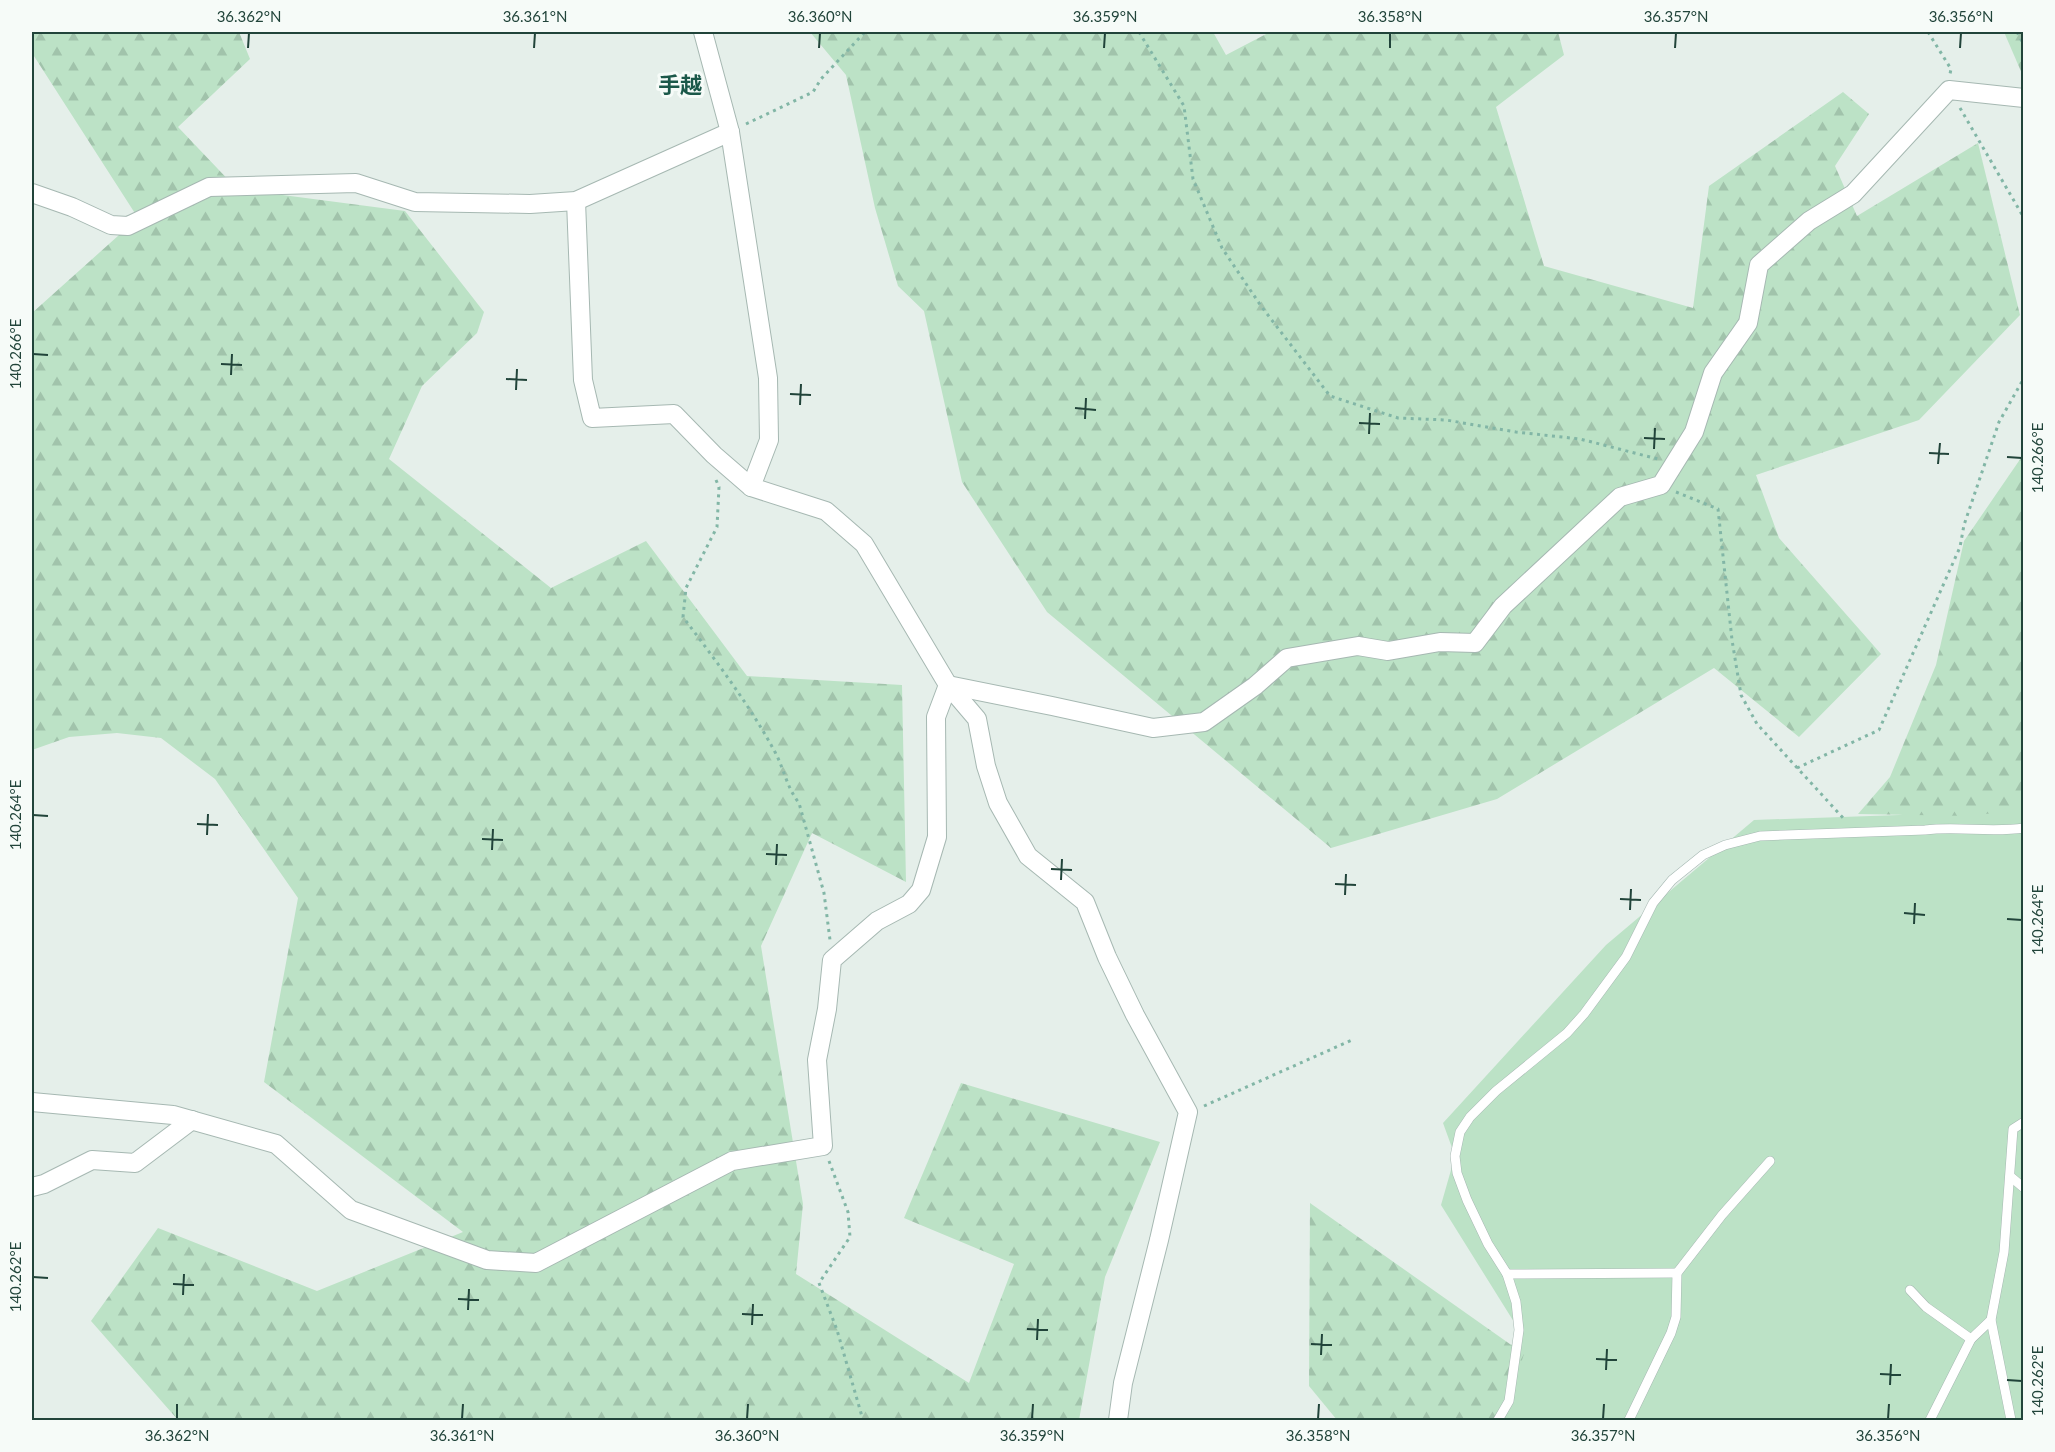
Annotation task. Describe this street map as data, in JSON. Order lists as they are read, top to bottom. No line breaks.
{"districts":["手越"],"coordinates":["36.362°N","36.361°N","36.360°N","36.359°N","36.358°N","36.357°N","36.356°N","140.266°E","140.264°E","140.262°E"]}
